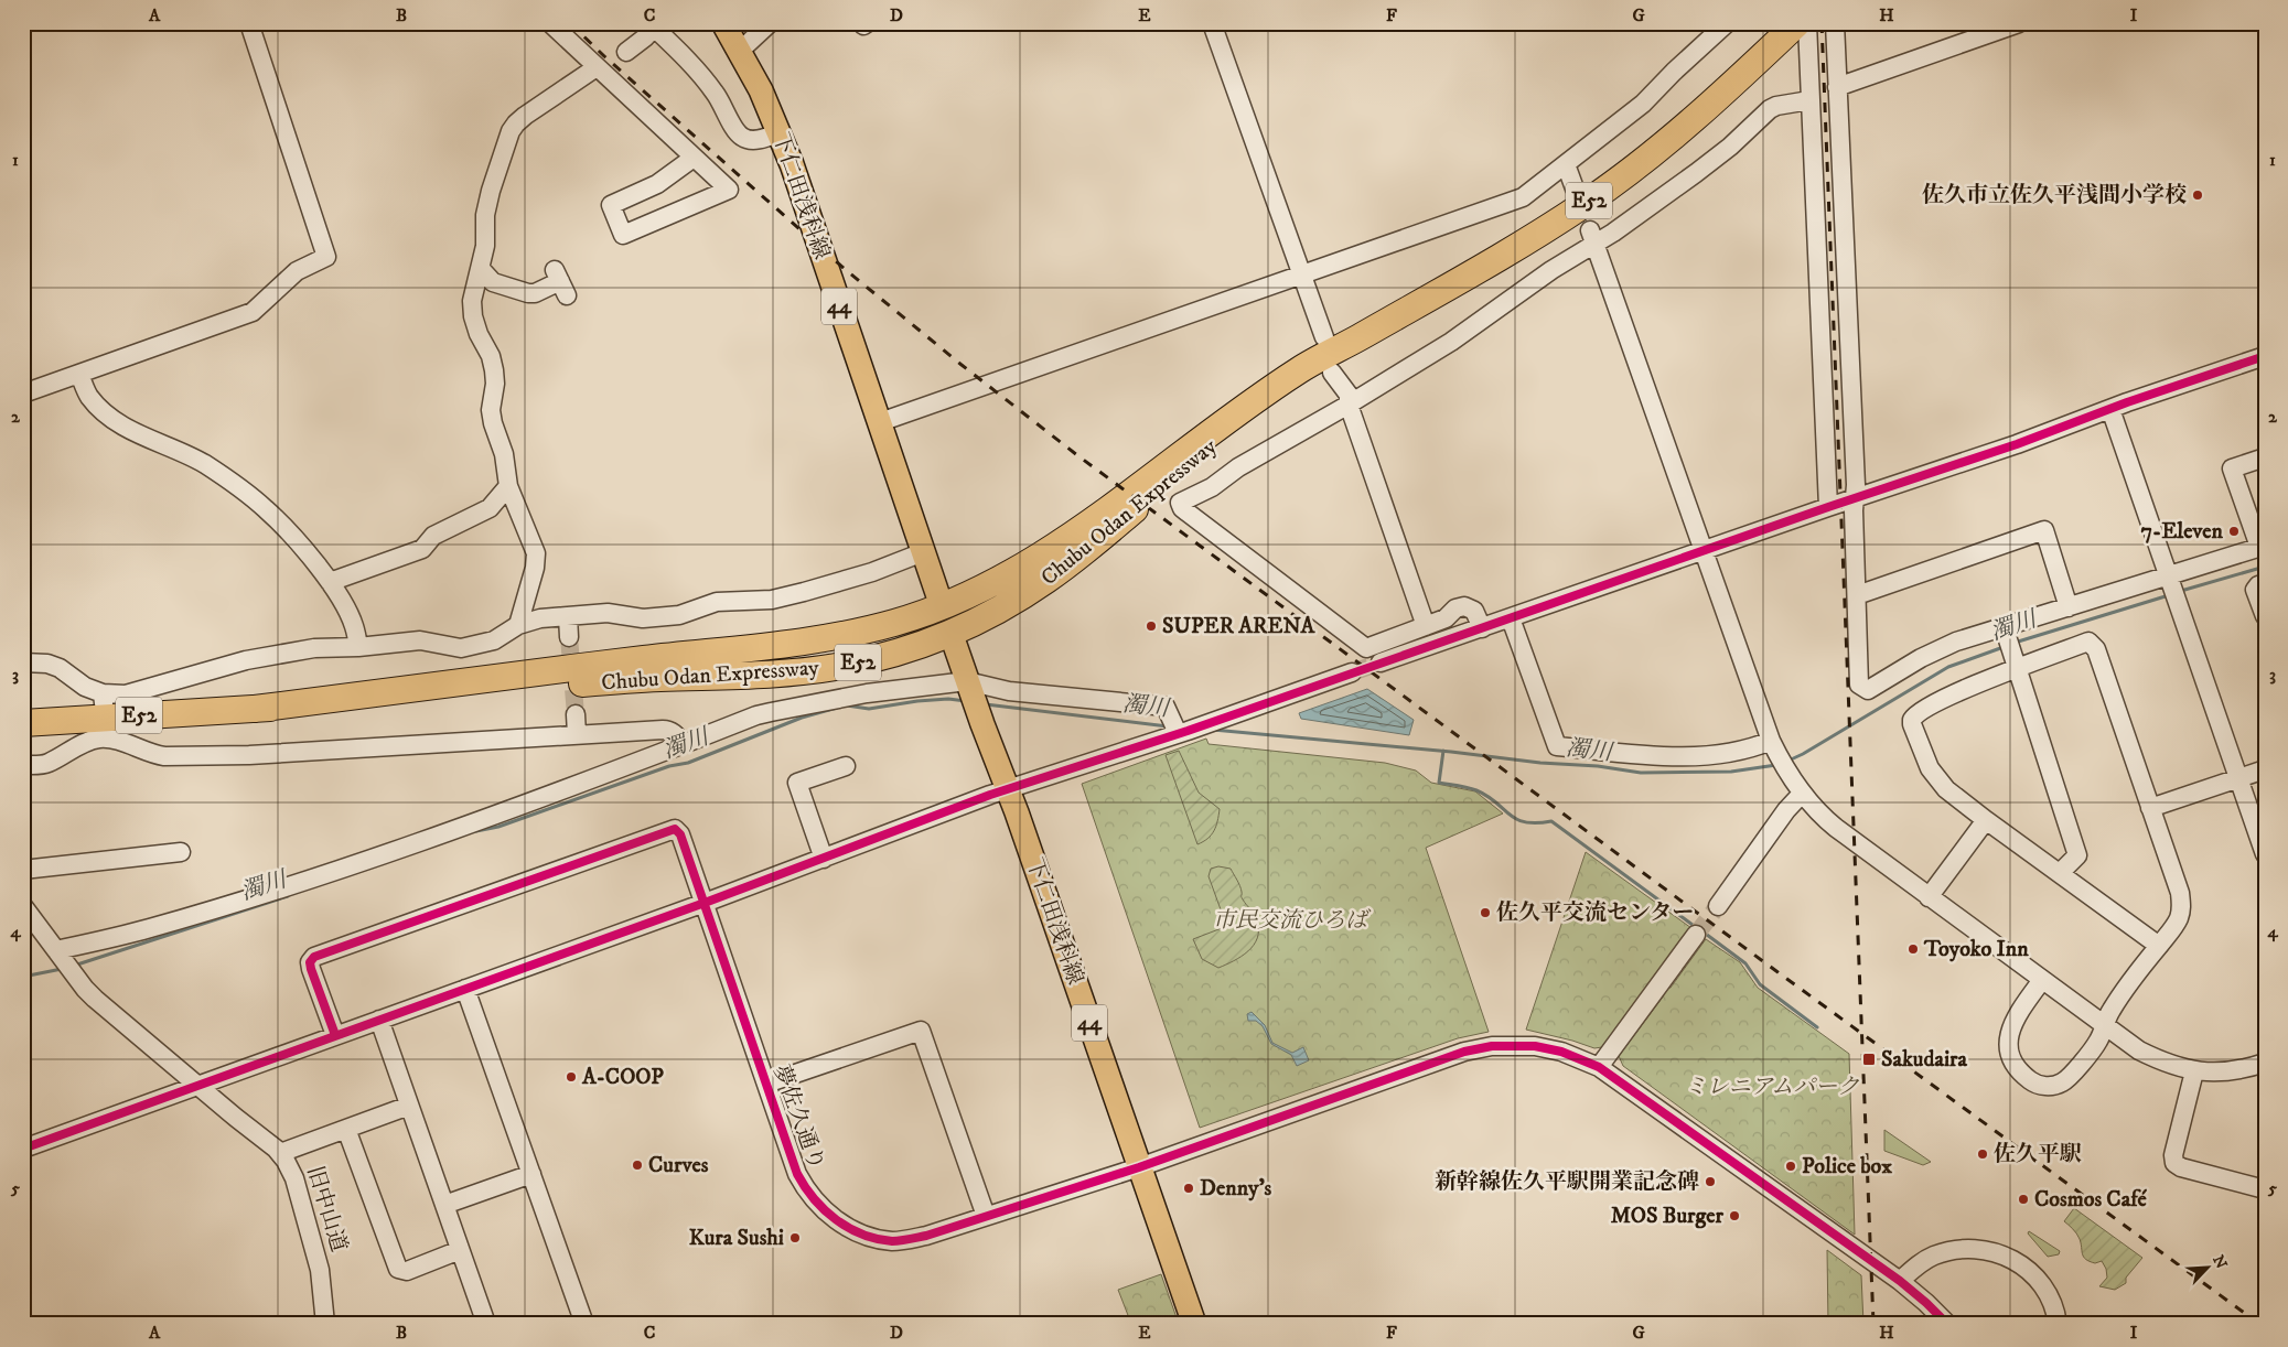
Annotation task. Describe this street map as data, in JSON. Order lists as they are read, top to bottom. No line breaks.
{"streets":{"highway":["E52","Chubu Odan Expressway"],"main road":["下仁田浅科線","44"],"street":["夢佐久通り","旧中山道"]},"crossings":[["下仁田浅科線","夢佐久通り"]],"water":["濁川"],"parks":["市民交流ひろば","ミレニアムパーク"],"places":{"other":["佐久市立佐久平浅間小学校","7-Eleven","SUPER ARENA","佐久平交流センター","Toyoko Inn","A-COOP","佐久平駅","Curves","Police box","新幹線佐久平駅開業記念碑","Denny's","Cosmos Café","MOS Burger","Kura Sushi"],"transit":["Sakudaira"]},"north":"top right","grid":{"columns":["A","B","C","D","E","F","G","H","I"],"rows":["1","2","3","4","5"]}}
